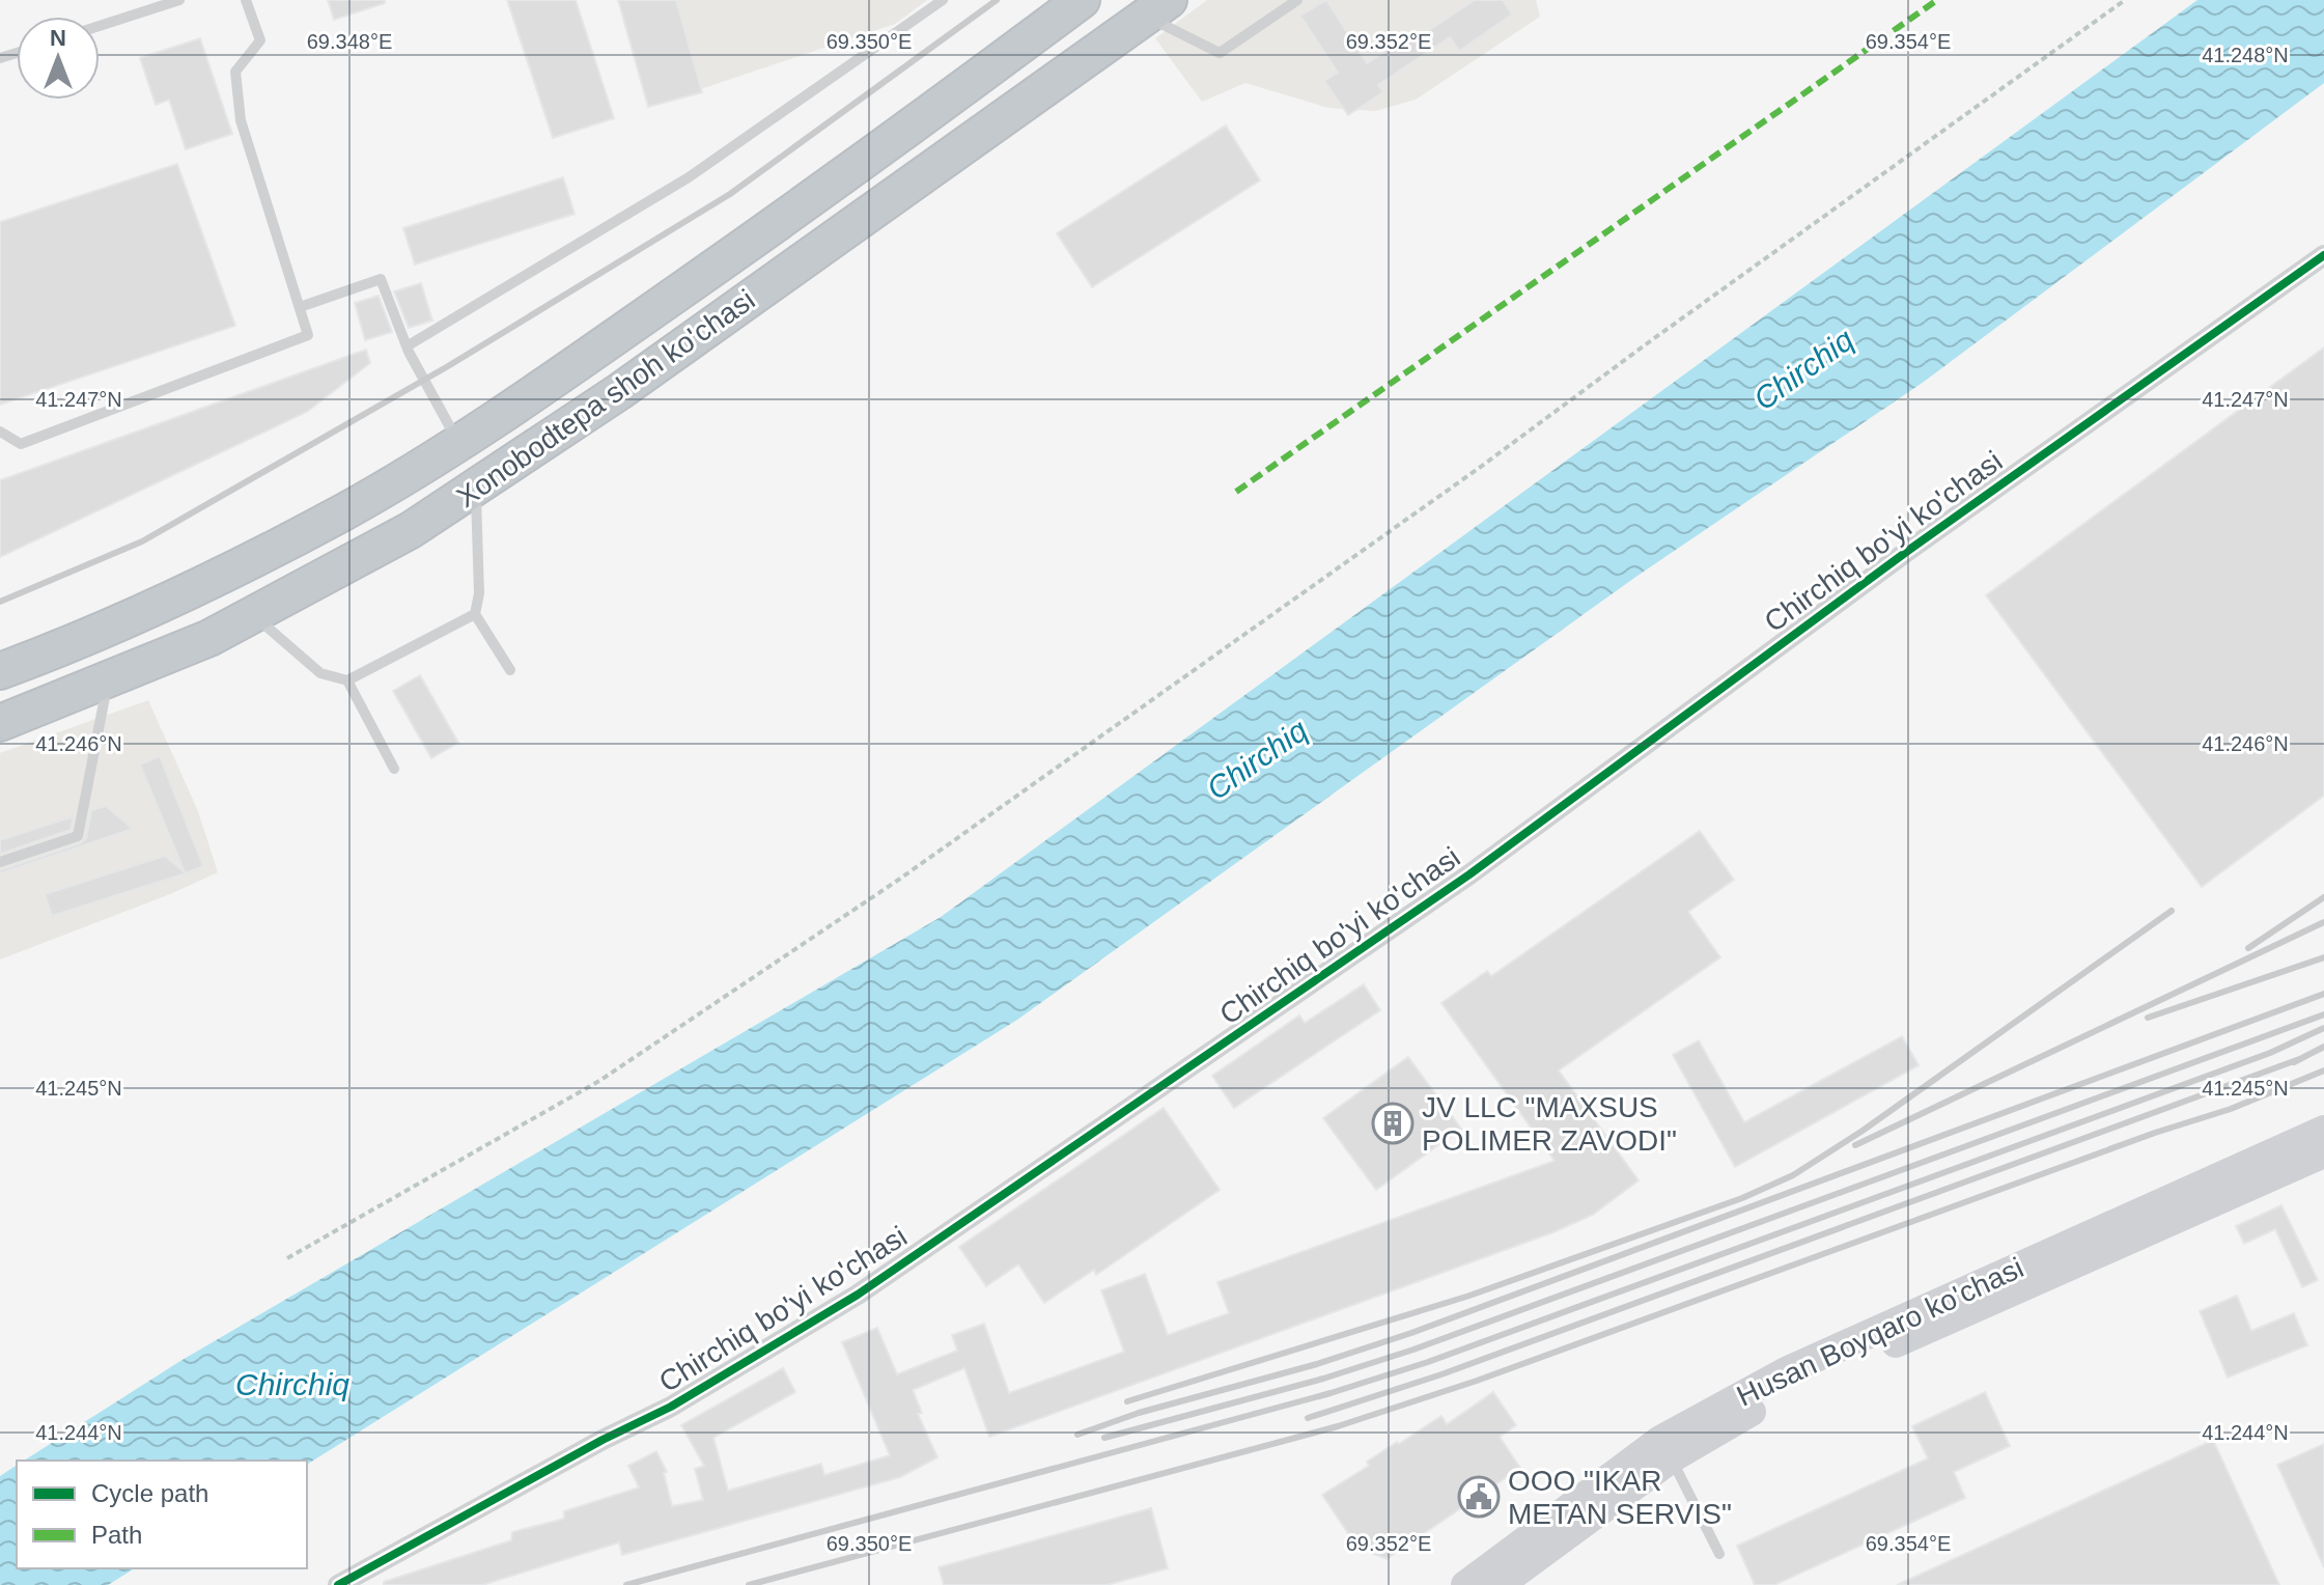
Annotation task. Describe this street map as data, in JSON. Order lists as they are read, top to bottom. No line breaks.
{"streets":{"highway":["Xonobodtepa shoh ko'chasi"],"main road":["Husan Boyqaro ko'chasi"],"street":["Chirchiq bo'yi ko'chasi"]},"water":["Chirchiq"],"places":{"building":["JV LLC \"MAXSUS POLIMER ZAVODI\""],"public building":["OOO \"IKAR METAN SERVIS\""]},"legend":["Cycle path","Path"],"north":"top","coordinates":["69.348°E","69.350°E","69.352°E","69.354°E","41.248°N","41.247°N","41.246°N","41.245°N","41.244°N"]}
